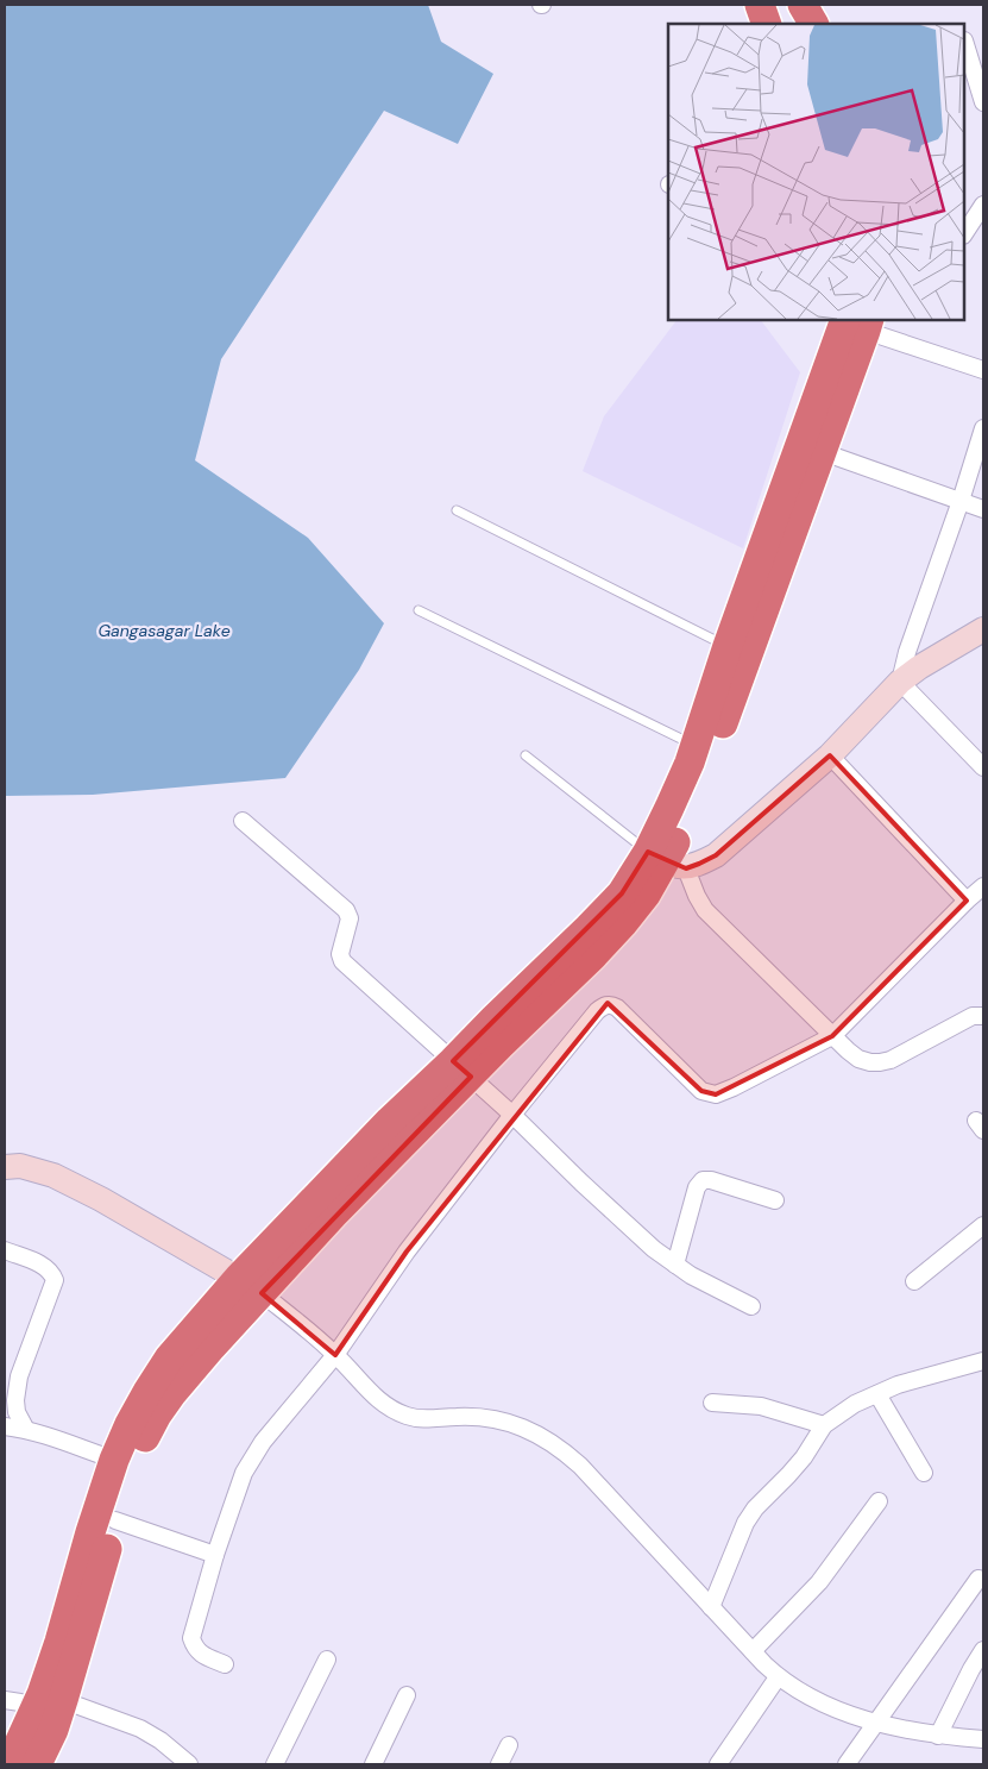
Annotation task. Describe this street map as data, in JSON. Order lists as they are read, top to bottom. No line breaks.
{"water":["Gangasagar Lake"]}
